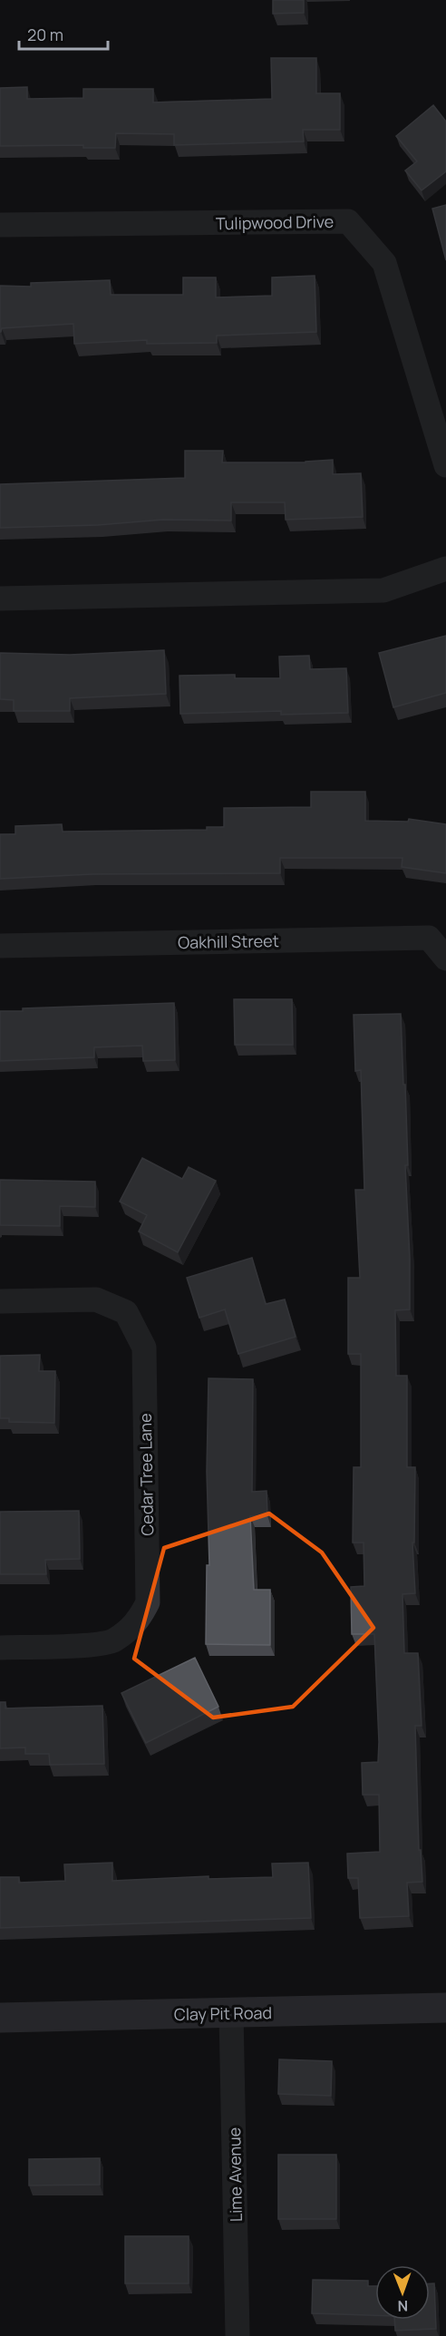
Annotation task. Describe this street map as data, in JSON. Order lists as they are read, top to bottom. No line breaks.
{"streets":{"street":["Tulipwood Drive","Oakhill Street","Cedar Tree Lane","Clay Pit Road","Lime Avenue"]},"crossings":[["Clay Pit Road","Lime Avenue"]],"scale_bar":"20 m","north":"bottom"}
